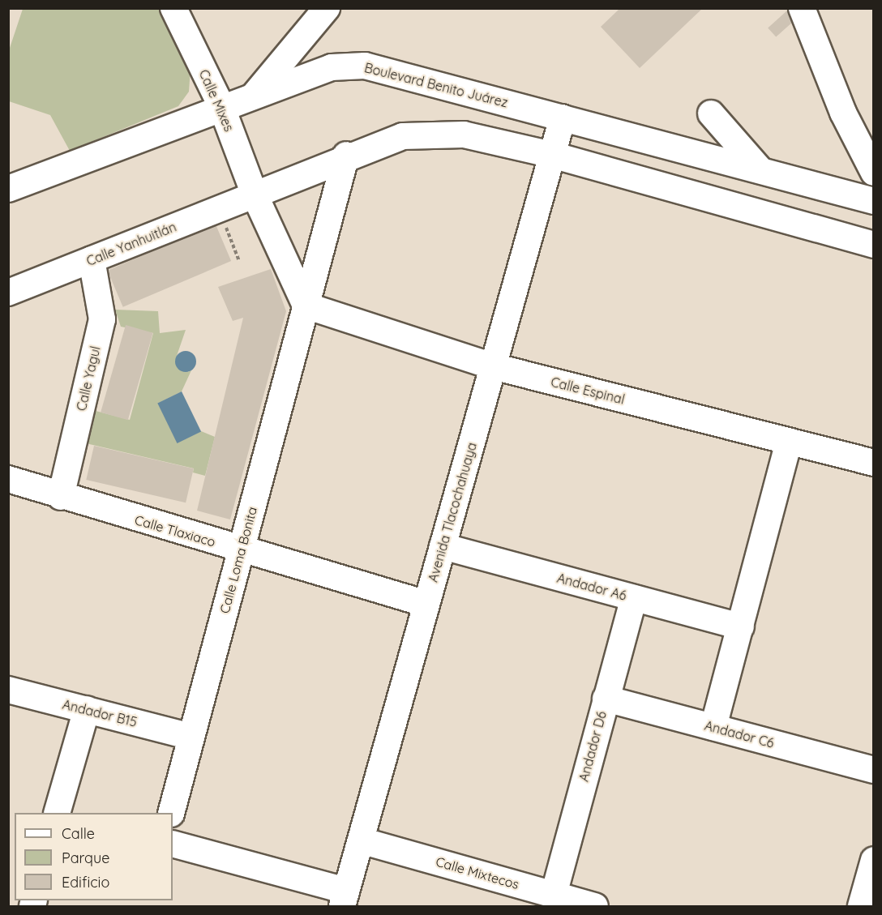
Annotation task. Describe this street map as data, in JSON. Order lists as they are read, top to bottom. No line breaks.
{"streets":{"street":["Boulevard Benito Juárez","Calle Mixes","Calle Yanhuitlán","Calle Yagul","Calle Espinal","Avenida Tlacochahuaya","Calle Tlaxiaco","Calle Loma Bonita","Andador A6","Andador B15","Andador C6","Andador D6","Calle Mixtecos"]},"crossings":[["Boulevard Benito Juárez","Calle Mixes"],["Boulevard Benito Juárez","Avenida Tlacochahuaya"],["Calle Mixes","Calle Yanhuitlán"],["Calle Yanhuitlán","Calle Yagul"],["Calle Yagul","Calle Tlaxiaco"],["Calle Espinal","Avenida Tlacochahuaya"],["Calle Espinal","Calle Loma Bonita"],["Avenida Tlacochahuaya","Calle Tlaxiaco"],["Avenida Tlacochahuaya","Andador A6"],["Avenida Tlacochahuaya","Calle Mixtecos"],["Calle Tlaxiaco","Calle Loma Bonita"],["Calle Loma Bonita","Andador B15"],["Andador A6","Andador D6"],["Andador C6","Andador D6"],["Andador D6","Calle Mixtecos"]],"legend":["Calle","Parque","Edificio"]}
